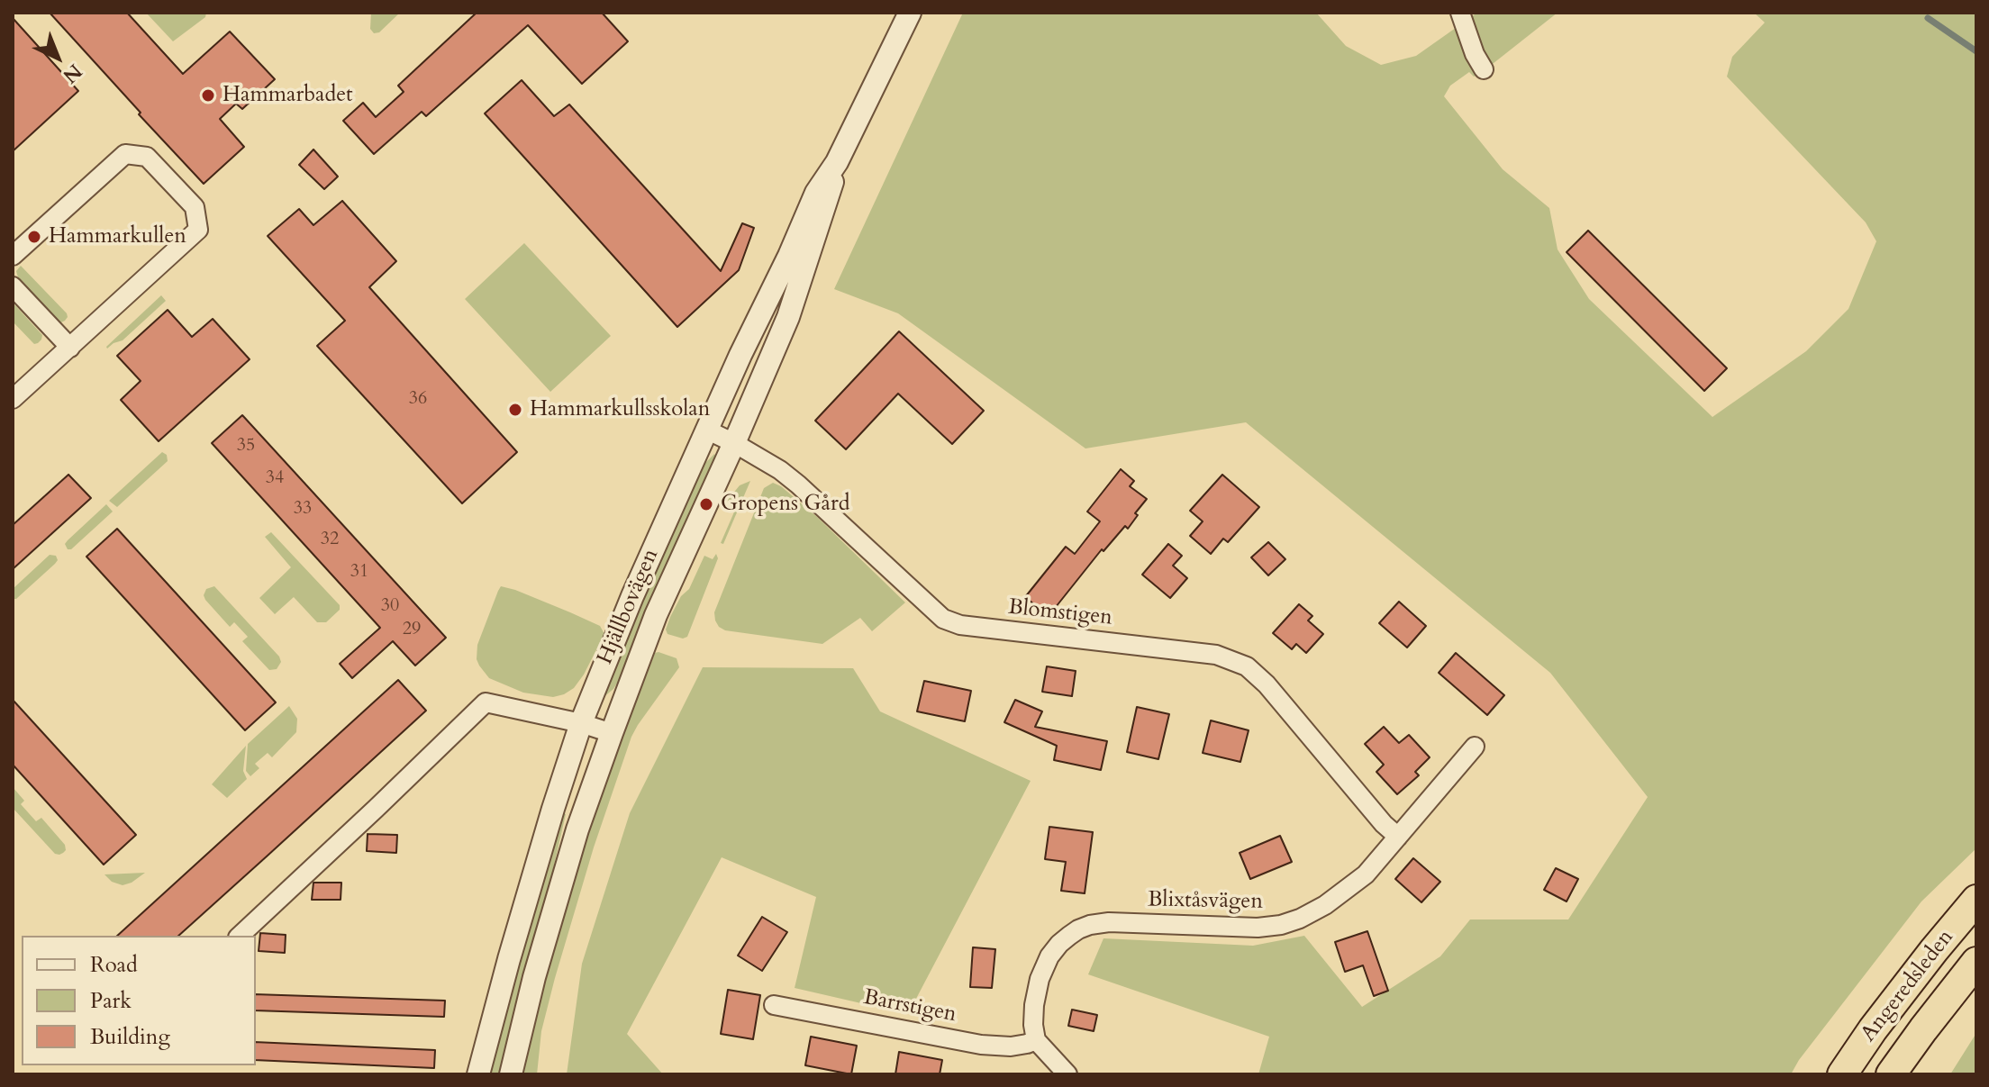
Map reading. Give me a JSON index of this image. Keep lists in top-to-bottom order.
{
  "streets": {
    "highway": ["Angeredsleden"],
    "street": [
      "Hjällbovägen",
      "Blomstigen",
      "Blixtåsvägen",
      "Barrstigen"
    ]
  },
  "crossings": [
    ["Hjällbovägen", "Blomstigen"],
    ["Blomstigen", "Blixtåsvägen"],
    ["Blixtåsvägen", "Barrstigen"]
  ],
  "places": [
    "Hammarbadet",
    "Hammarkullen",
    "Hammarkullsskolan",
    "Gropens Gård"
  ],
  "house_numbers": [
    "36",
    "35",
    "34",
    "33",
    "32",
    "31",
    "30",
    "29"
  ],
  "legend": ["Road", "Park", "Building"],
  "north": "bottom right"
}
